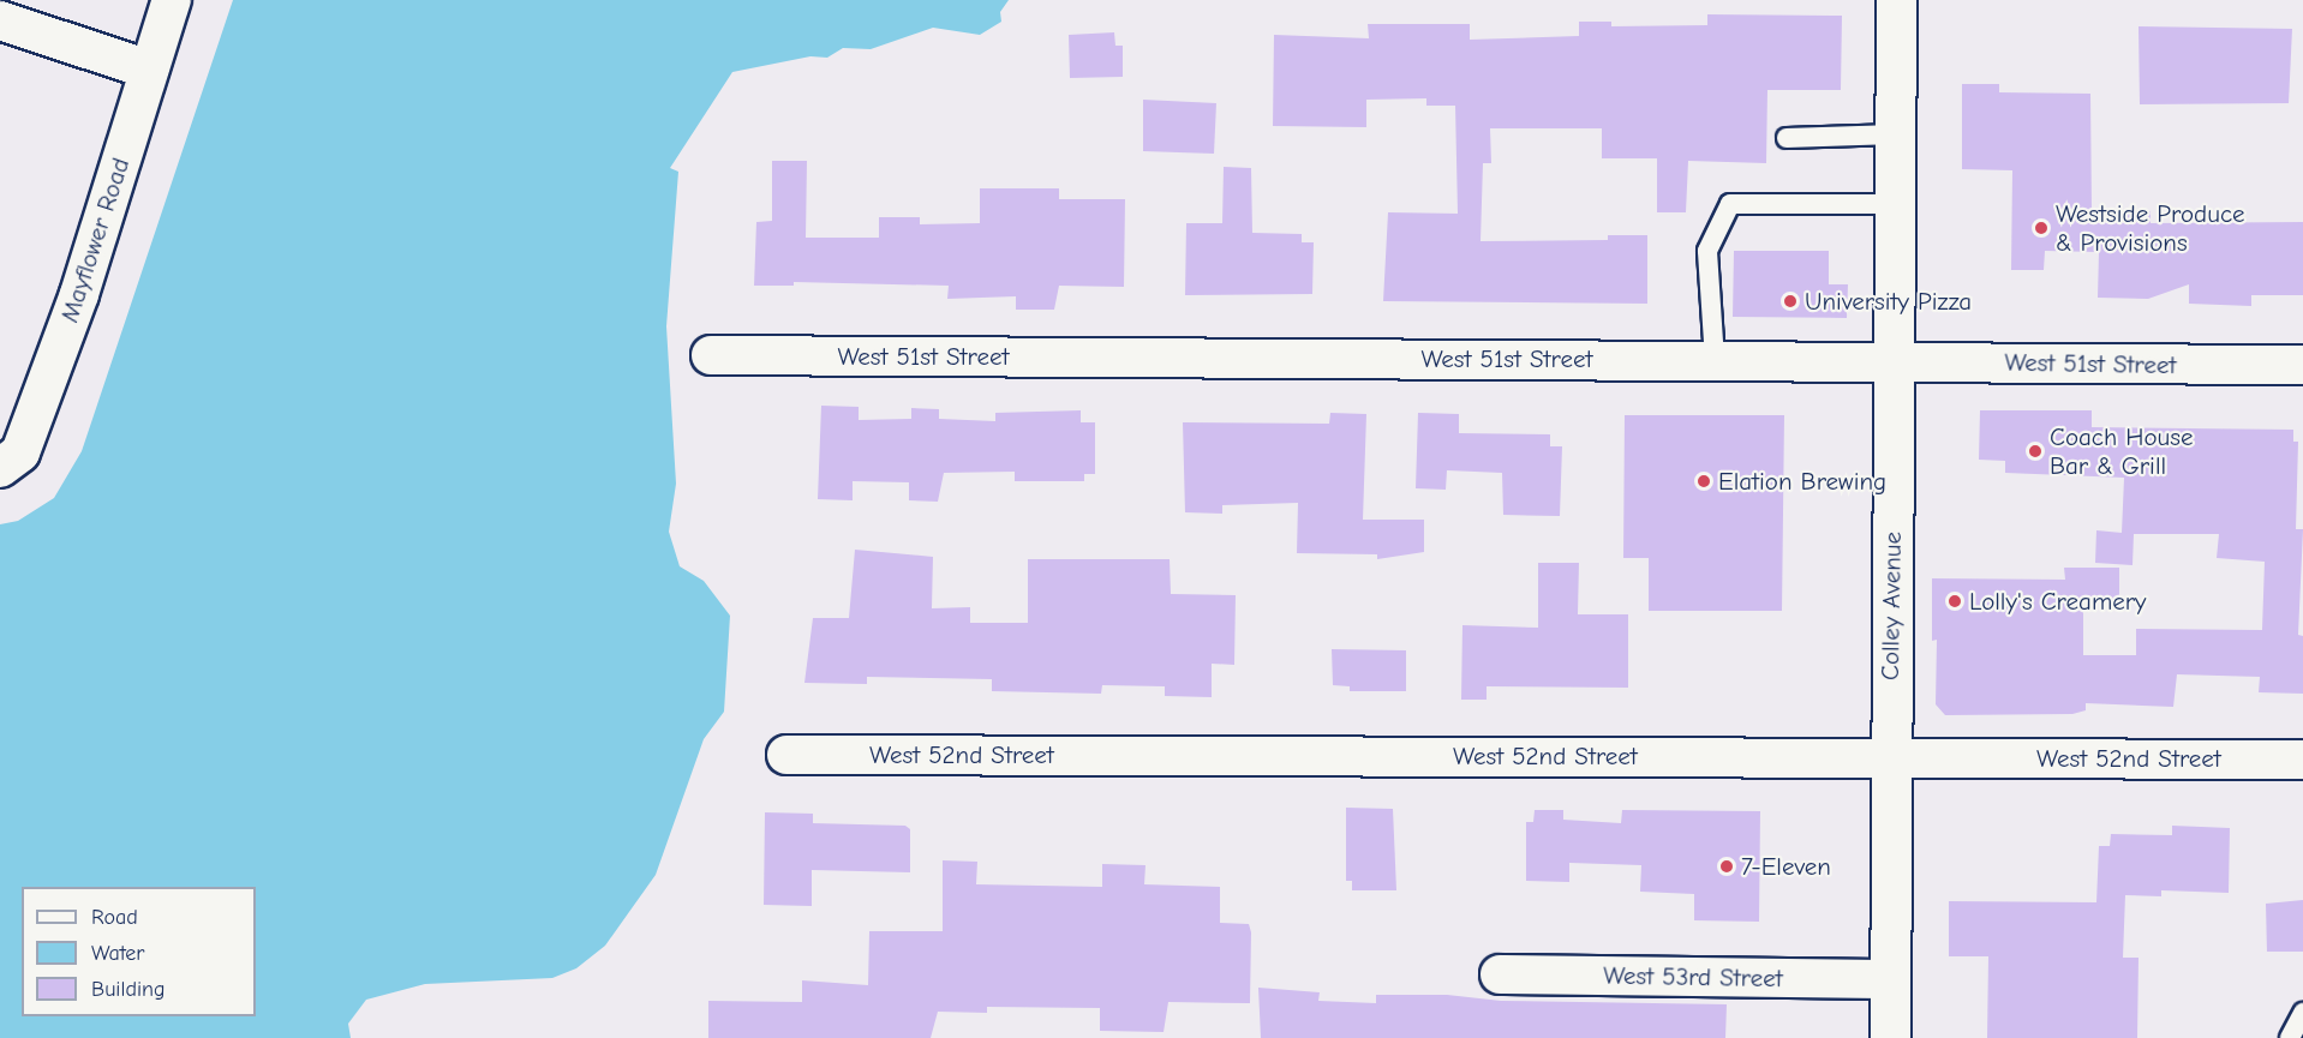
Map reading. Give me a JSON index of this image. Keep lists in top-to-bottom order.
{
  "streets": {
    "main road": ["Colley Avenue"],
    "street": [
      "Mayflower Road",
      "West 51st Street",
      "West 52nd Street",
      "West 53rd Street"
    ]
  },
  "crossings": [
    ["West 51st Street", "Colley Avenue"],
    ["Colley Avenue", "West 52nd Street"],
    ["Colley Avenue", "West 53rd Street"]
  ],
  "places": [
    "Westside Produce & Provisions",
    "University Pizza",
    "Coach House Bar & Grill",
    "Elation Brewing",
    "Lolly's Creamery",
    "7-Eleven"
  ],
  "legend": ["Road", "Water", "Building"]
}
